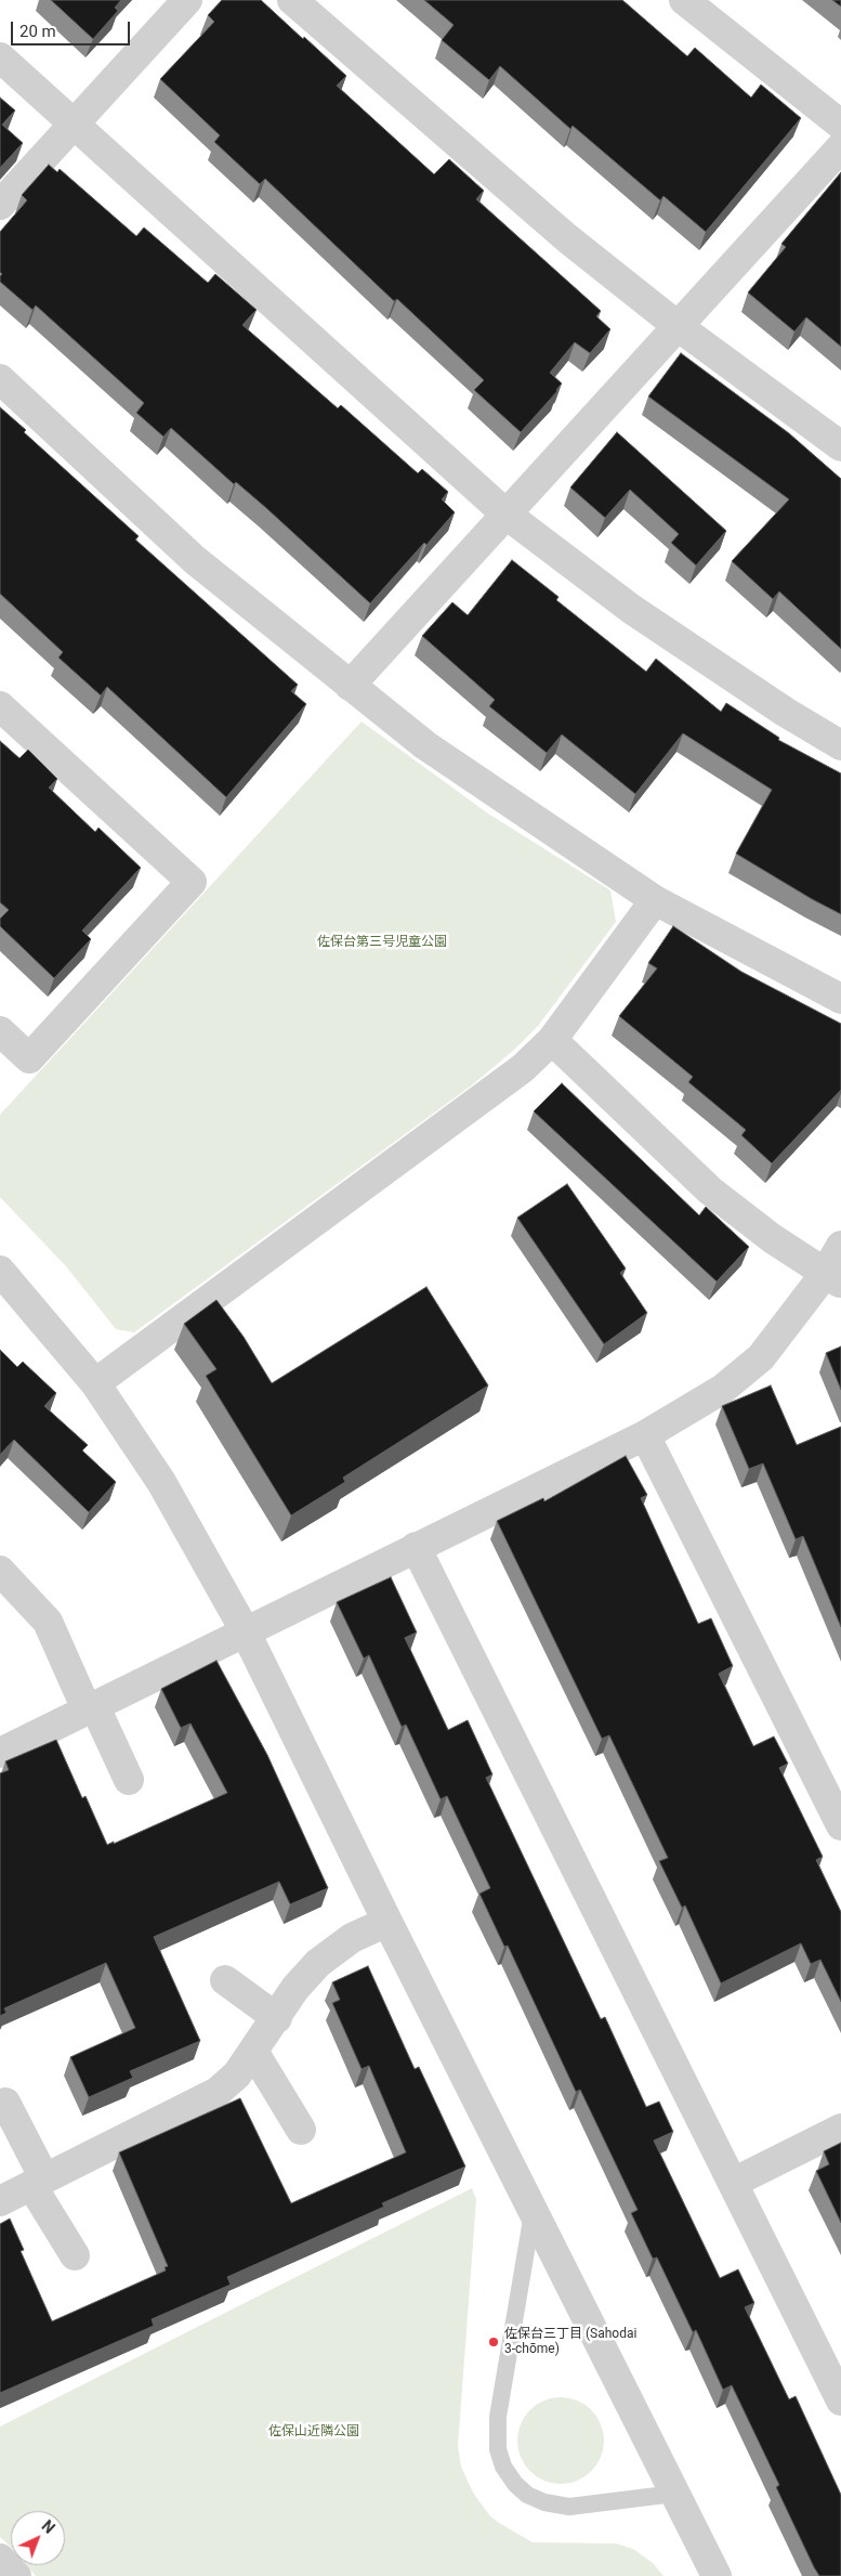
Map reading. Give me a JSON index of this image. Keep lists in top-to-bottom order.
{
  "parks": ["佐保台第三号児童公園", "佐保山近隣公園"],
  "places": ["佐保台三丁目 (Sahodai 3-chōme)"],
  "scale_bar": "20 m",
  "north": "top right"
}
